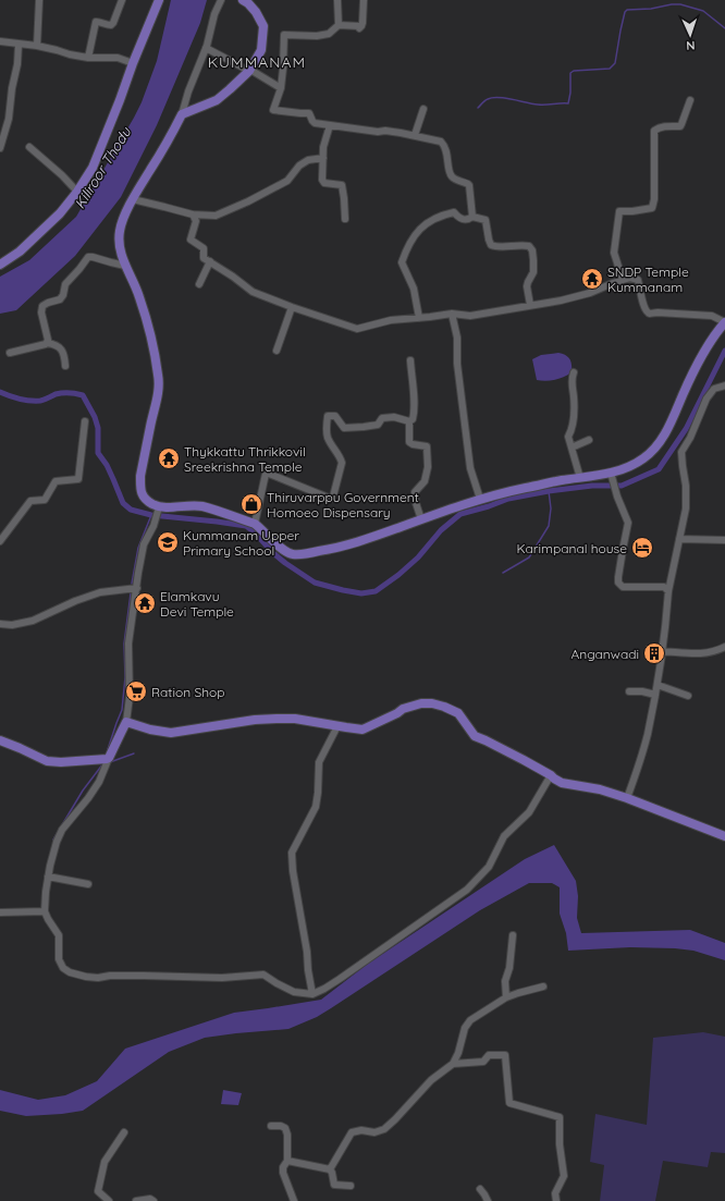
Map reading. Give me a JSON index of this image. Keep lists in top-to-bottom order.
{
  "districts": ["KUMMANAM"],
  "water": ["Kiliroor Thodu"],
  "places": {
    "temple": ["SNDP Temple Kummanam", "Thykkattu Thrikkovil Sreekrishna Temple", "Elamkavu Devi Temple"],
    "shop": ["Thiruvarppu Government Homoeo Dispensary"],
    "school or university": ["Kummanam Upper Primary School"],
    "hotel": ["Karimpanal house"],
    "building": ["Anganwadi"],
    "supermarket": ["Ration Shop"]
  },
  "north": "bottom"
}
